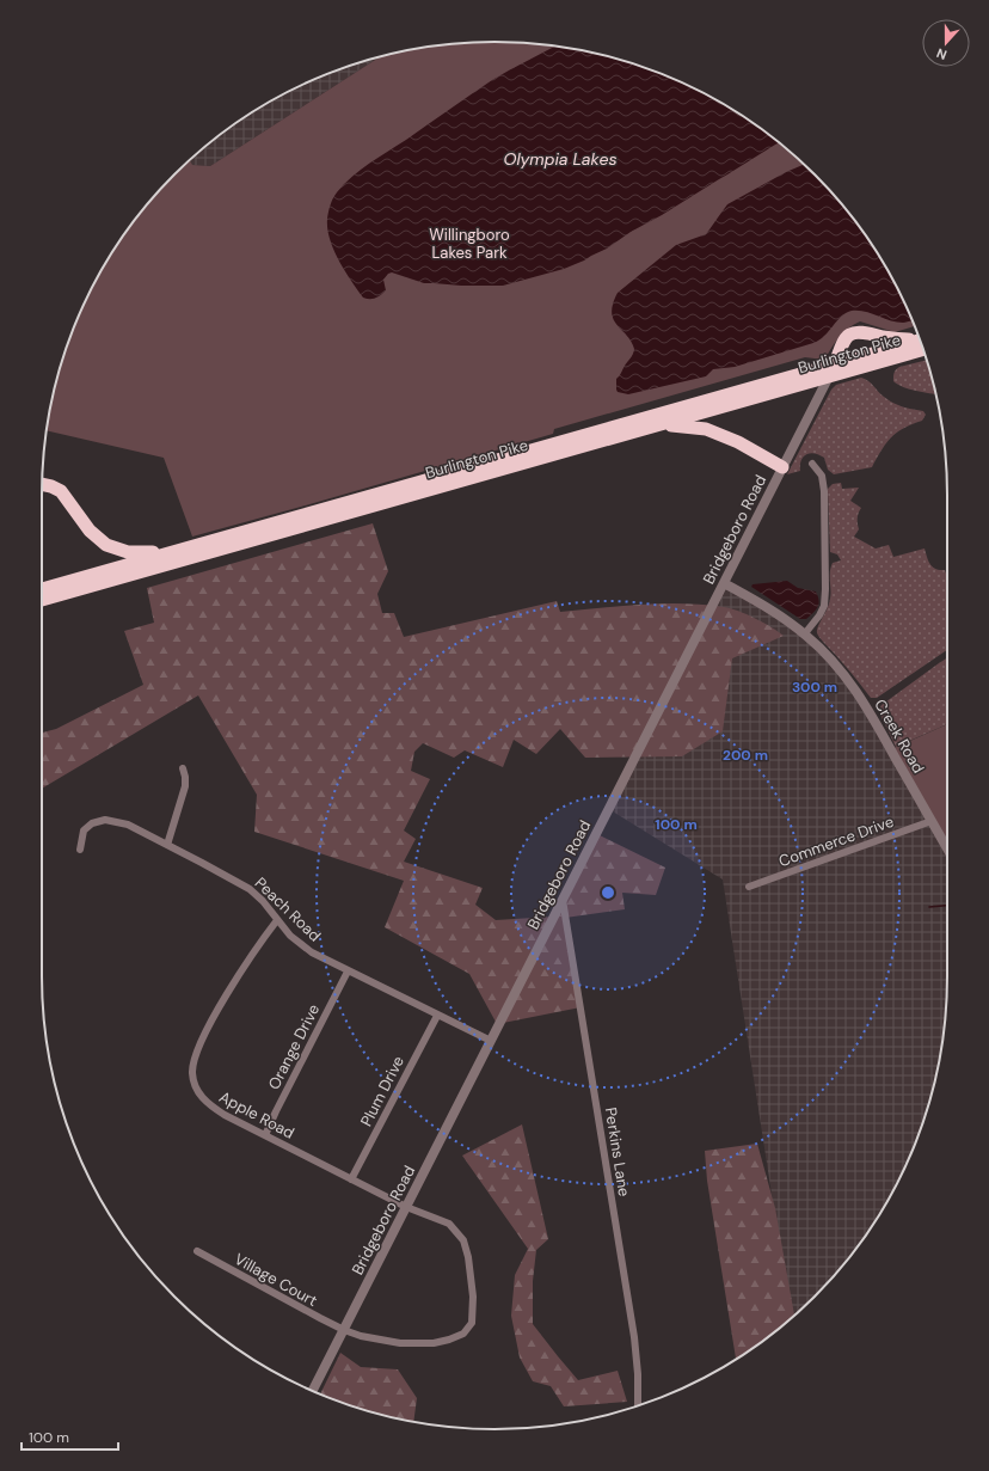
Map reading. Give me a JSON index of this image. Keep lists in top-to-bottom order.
{
  "streets": {
    "highway": ["Burlington Pike"],
    "street": [
      "Bridgeboro Road",
      "Creek Road",
      "Commerce Drive",
      "Peach Road",
      "Orange Drive",
      "Plum Drive",
      "Apple Road",
      "Perkins Lane",
      "Village Court"
    ]
  },
  "crossings": [
    ["Burlington Pike", "Bridgeboro Road"],
    ["Bridgeboro Road", "Creek Road"],
    ["Bridgeboro Road", "Peach Road"],
    ["Bridgeboro Road", "Apple Road"],
    ["Bridgeboro Road", "Perkins Lane"],
    ["Bridgeboro Road", "Village Court"],
    ["Creek Road", "Commerce Drive"],
    ["Peach Road", "Orange Drive"],
    ["Peach Road", "Plum Drive"],
    ["Peach Road", "Apple Road"],
    ["Orange Drive", "Apple Road"],
    ["Plum Drive", "Apple Road"],
    ["Apple Road", "Village Court"]
  ],
  "water": ["Olympia Lakes"],
  "parks": ["Willingboro Lakes Park"],
  "scale_bar": "100 m",
  "north": "bottom",
  "rings": ["300 m", "200 m", "100 m"]
}
